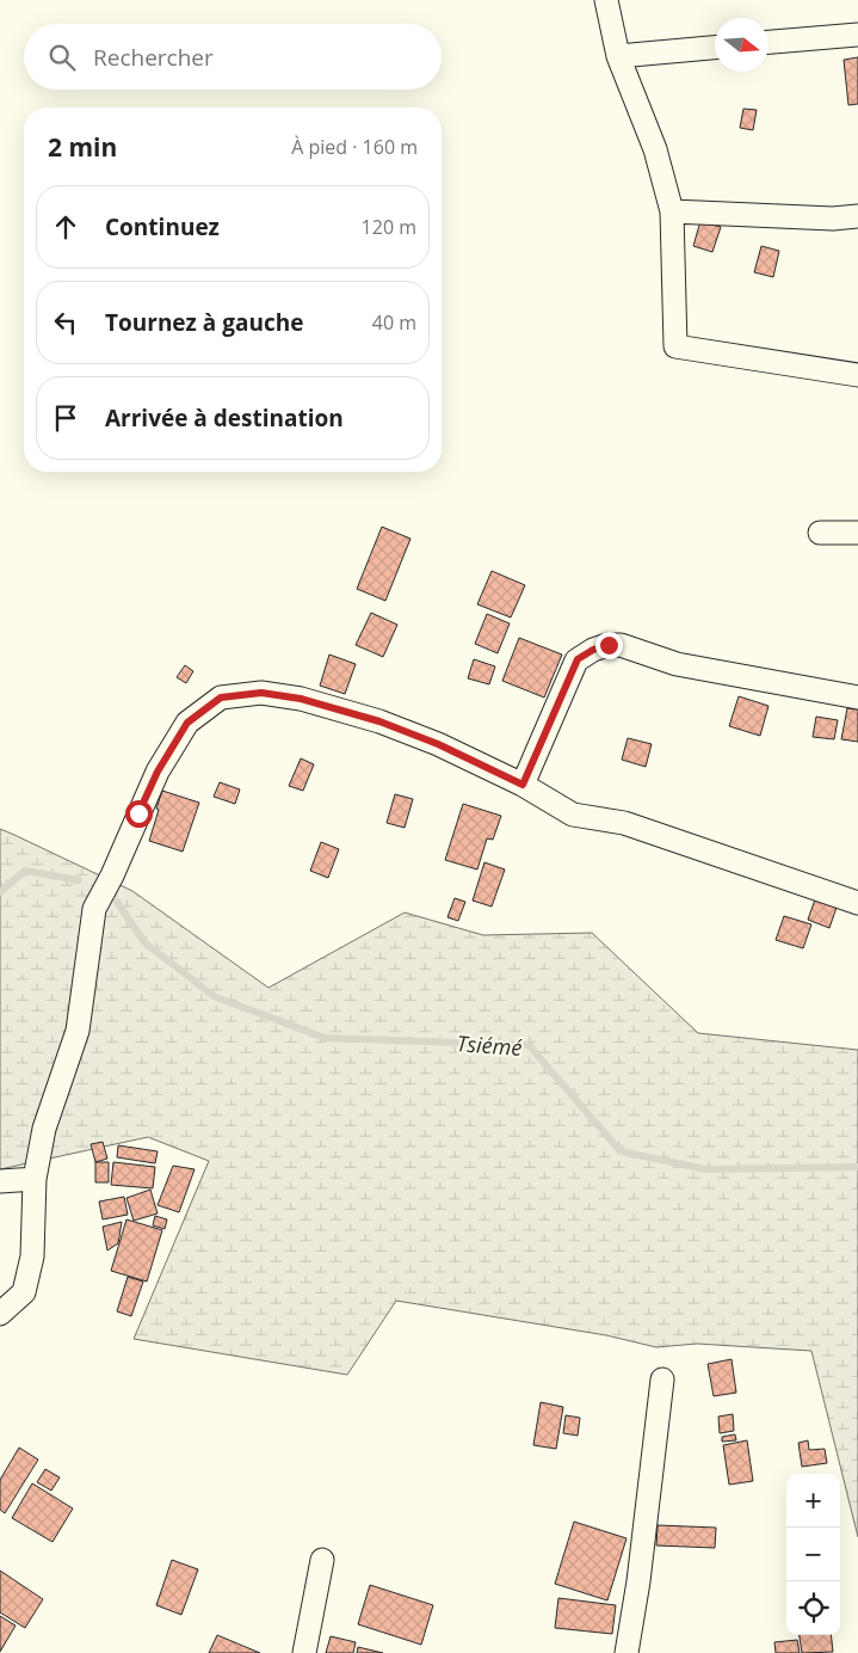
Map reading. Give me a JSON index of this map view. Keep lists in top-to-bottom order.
{
  "water": ["Tsiémé"],
  "north": "right",
  "page": {
    "search": "Rechercher",
    "heading": ["2 min", "À pied · 160 m"],
    "list": [
      ["Continuez", "120 m"],
      ["Tournez à gauche", "40 m"],
      "Arrivée à destination"
    ],
    "map_buttons": ["+", "−"]
  }
}
